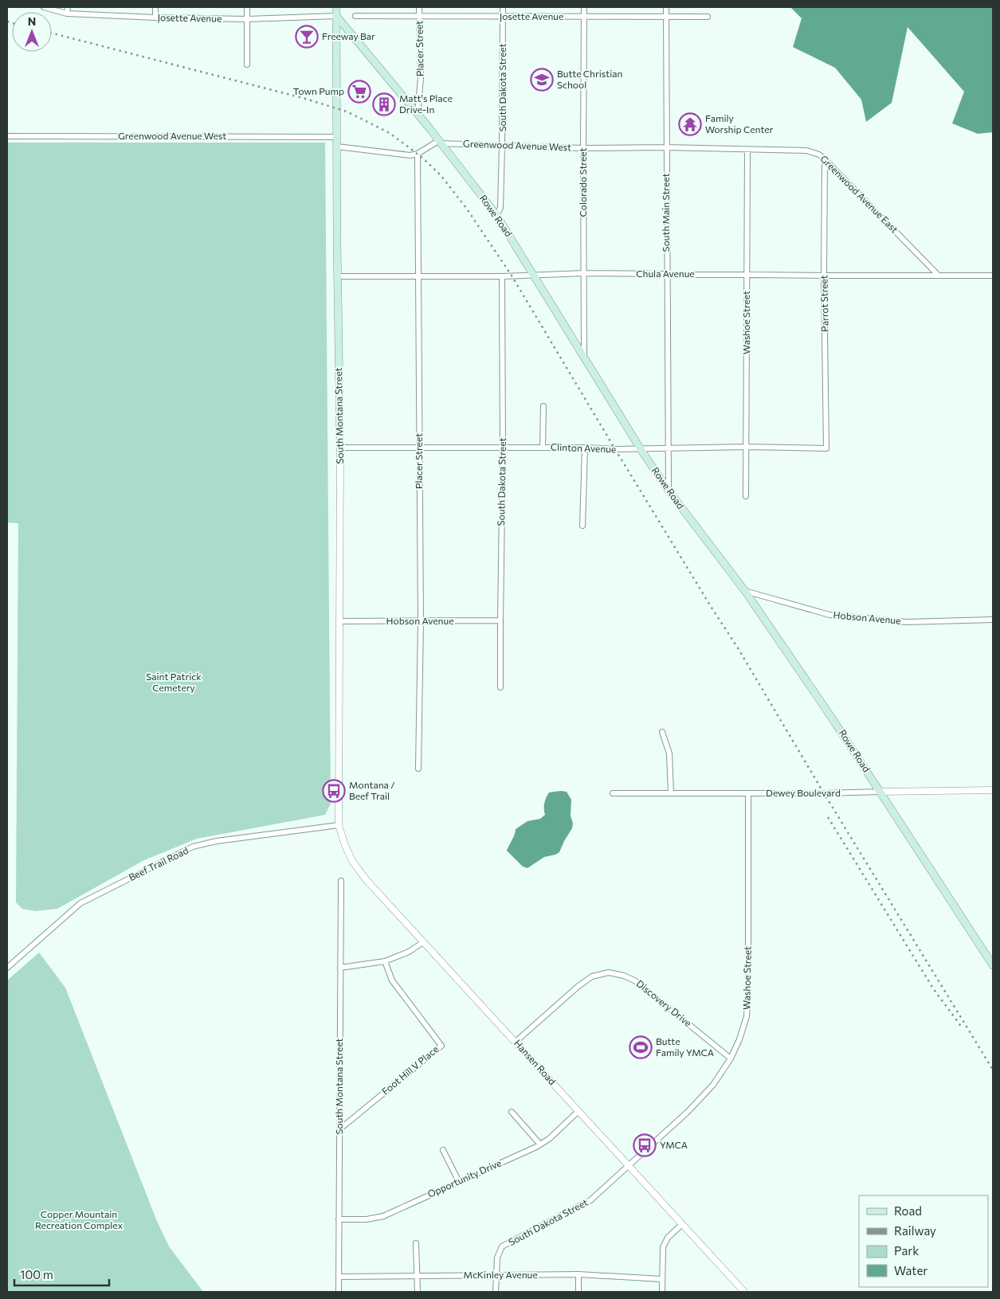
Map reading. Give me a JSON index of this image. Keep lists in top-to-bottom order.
{
  "streets": {
    "main road": ["Rowe Road", "South Montana Street"],
    "street": [
      "Josette Avenue",
      "Placer Street",
      "South Dakota Street",
      "Greenwood Avenue West",
      "Colorado Street",
      "Greenwood Avenue East",
      "South Main Street",
      "Chula Avenue",
      "Parrot Street",
      "Washoe Street",
      "Clinton Avenue",
      "Hobson Avenue",
      "Dewey Boulevard",
      "Beef Trail Road",
      "Discovery Drive",
      "Hansen Road",
      "Foot Hill V Place",
      "Opportunity Drive",
      "McKinley Avenue"
    ]
  },
  "crossings": [
    ["Josette Avenue", "Placer Street"],
    ["Josette Avenue", "South Dakota Street"],
    ["Josette Avenue", "Colorado Street"],
    ["Josette Avenue", "South Main Street"],
    ["Josette Avenue", "Rowe Road"],
    ["Josette Avenue", "South Montana Street"],
    ["Placer Street", "Rowe Road"],
    ["Placer Street", "Chula Avenue"],
    ["Placer Street", "Clinton Avenue"],
    ["Placer Street", "Hobson Avenue"],
    ["South Dakota Street", "Greenwood Avenue West"],
    ["South Dakota Street", "Rowe Road"],
    ["South Dakota Street", "Chula Avenue"],
    ["South Dakota Street", "Washoe Street"],
    ["South Dakota Street", "Clinton Avenue"],
    ["South Dakota Street", "Hobson Avenue"],
    ["South Dakota Street", "Hansen Road"],
    ["South Dakota Street", "McKinley Avenue"],
    ["Greenwood Avenue West", "Colorado Street"],
    ["Greenwood Avenue West", "Greenwood Avenue East"],
    ["Greenwood Avenue West", "South Main Street"],
    ["Greenwood Avenue West", "Rowe Road"],
    ["Greenwood Avenue West", "South Montana Street"],
    ["Colorado Street", "Rowe Road"],
    ["Colorado Street", "Chula Avenue"],
    ["Greenwood Avenue East", "South Main Street"],
    ["Greenwood Avenue East", "Chula Avenue"],
    ["Greenwood Avenue East", "Parrot Street"],
    ["Greenwood Avenue East", "Washoe Street"],
    ["South Main Street", "Rowe Road"],
    ["South Main Street", "Chula Avenue"],
    ["South Main Street", "Clinton Avenue"],
    ["Rowe Road", "Chula Avenue"],
    ["Rowe Road", "South Montana Street"],
    ["Rowe Road", "Clinton Avenue"],
    ["Rowe Road", "Hobson Avenue"],
    ["Rowe Road", "Dewey Boulevard"],
    ["Chula Avenue", "Parrot Street"],
    ["Chula Avenue", "Washoe Street"],
    ["Chula Avenue", "South Montana Street"],
    ["Parrot Street", "Clinton Avenue"],
    ["Washoe Street", "Clinton Avenue"],
    ["Washoe Street", "Dewey Boulevard"],
    ["Washoe Street", "Discovery Drive"],
    ["Washoe Street", "Hansen Road"],
    ["South Montana Street", "Clinton Avenue"],
    ["South Montana Street", "Hobson Avenue"],
    ["South Montana Street", "Beef Trail Road"],
    ["South Montana Street", "Hansen Road"],
    ["South Montana Street", "Foot Hill V Place"],
    ["South Montana Street", "Opportunity Drive"],
    ["South Montana Street", "McKinley Avenue"],
    ["Beef Trail Road", "Hansen Road"],
    ["Discovery Drive", "Hansen Road"],
    ["Hansen Road", "Opportunity Drive"]
  ],
  "parks": ["Saint Patrick Cemetery", "Copper Mountain Recreation Complex"],
  "places": {
    "bar": ["Freeway Bar"],
    "school or university": ["Butte Christian School"],
    "supermarket": ["Town Pump"],
    "building": ["Matt's Place Drive-In"],
    "temple": ["Family Worship Center"],
    "bus stop": ["Montana / Beef Trail", "YMCA"],
    "sports": ["Butte Family YMCA"]
  },
  "legend": [
    "Road",
    "Railway",
    "Park",
    "Water"
  ],
  "scale_bar": "100 m",
  "north": "top"
}
